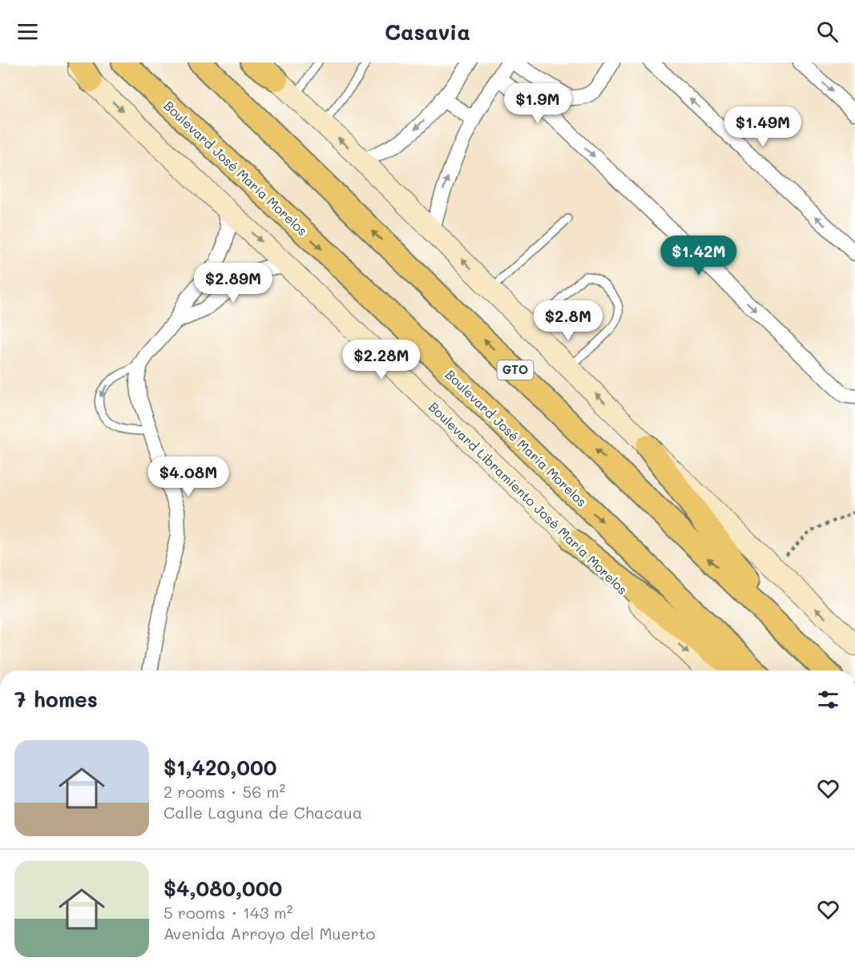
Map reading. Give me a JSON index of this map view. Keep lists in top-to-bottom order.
{
  "streets": {
    "main road": ["Boulevard José María Morelos", "GTO"],
    "street": ["Boulevard Libramiento José María Morelos"]
  },
  "page": {
    "header": "Casavia",
    "price": [
      "$1.9M",
      "$1.49M",
      "$1.42M",
      "$2.89M",
      "$2.8M",
      "$2.28M",
      "$4.08M"
    ],
    "heading": "7 homes",
    "list": [
      {
        "name": "$1,420,000",
        "note": "2 rooms · 56 m² · Calle Laguna de Chacaua"
      },
      {
        "name": "$4,080,000",
        "note": "5 rooms · 143 m² · Avenida Arroyo del Muerto"
      }
    ]
  }
}
